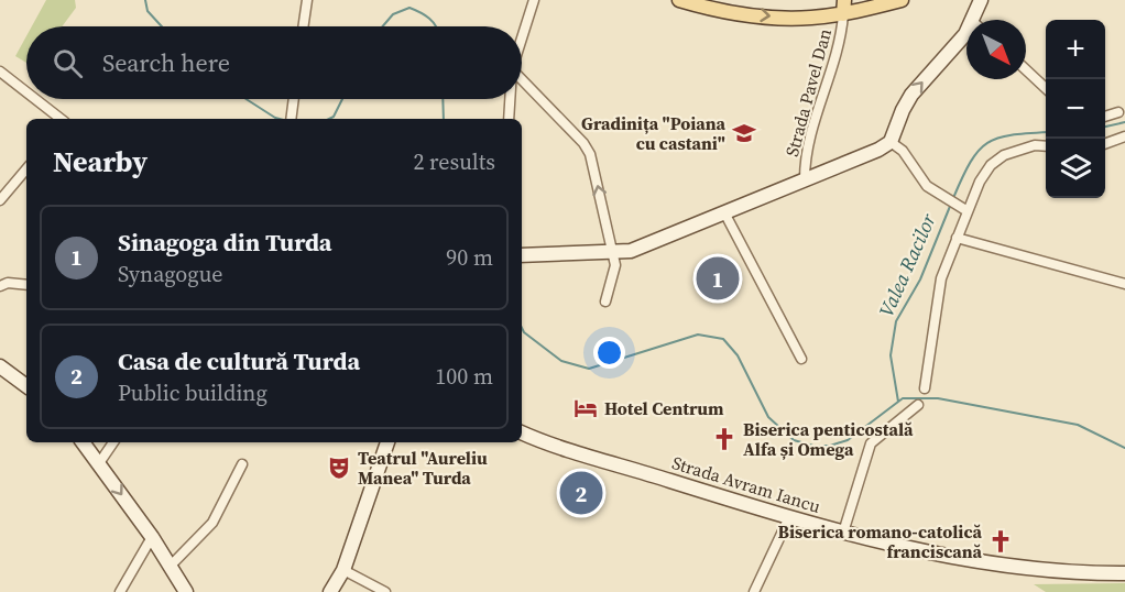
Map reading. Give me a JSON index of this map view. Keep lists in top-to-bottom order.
{
  "streets": {
    "main road": ["Strada Avram Iancu"],
    "street": ["Strada Pavel Dan"]
  },
  "water": ["Valea Racilor"],
  "places": {
    "school or university": ["Gradinița \"Poiana cu castani\""],
    "hotel": ["Hotel Centrum"],
    "church": ["Biserica penticostală Alfa și Omega", "Biserica romano-catolică franciscană"],
    "theatre": ["Teatrul \"Aureliu Manea\" Turda"]
  },
  "north": "bottom right",
  "page": {
    "map_buttons": ["+", "−"],
    "search": "Search here",
    "heading": ["Nearby", "2 results"],
    "list": [
      {
        "mark": "1",
        "name": "Sinagoga din Turda",
        "note": "Synagogue",
        "value": "90 m"
      },
      {
        "mark": "2",
        "name": "Casa de cultură Turda",
        "note": "Public building",
        "value": "100 m"
      }
    ],
    "pins": ["1", "2"]
  }
}
